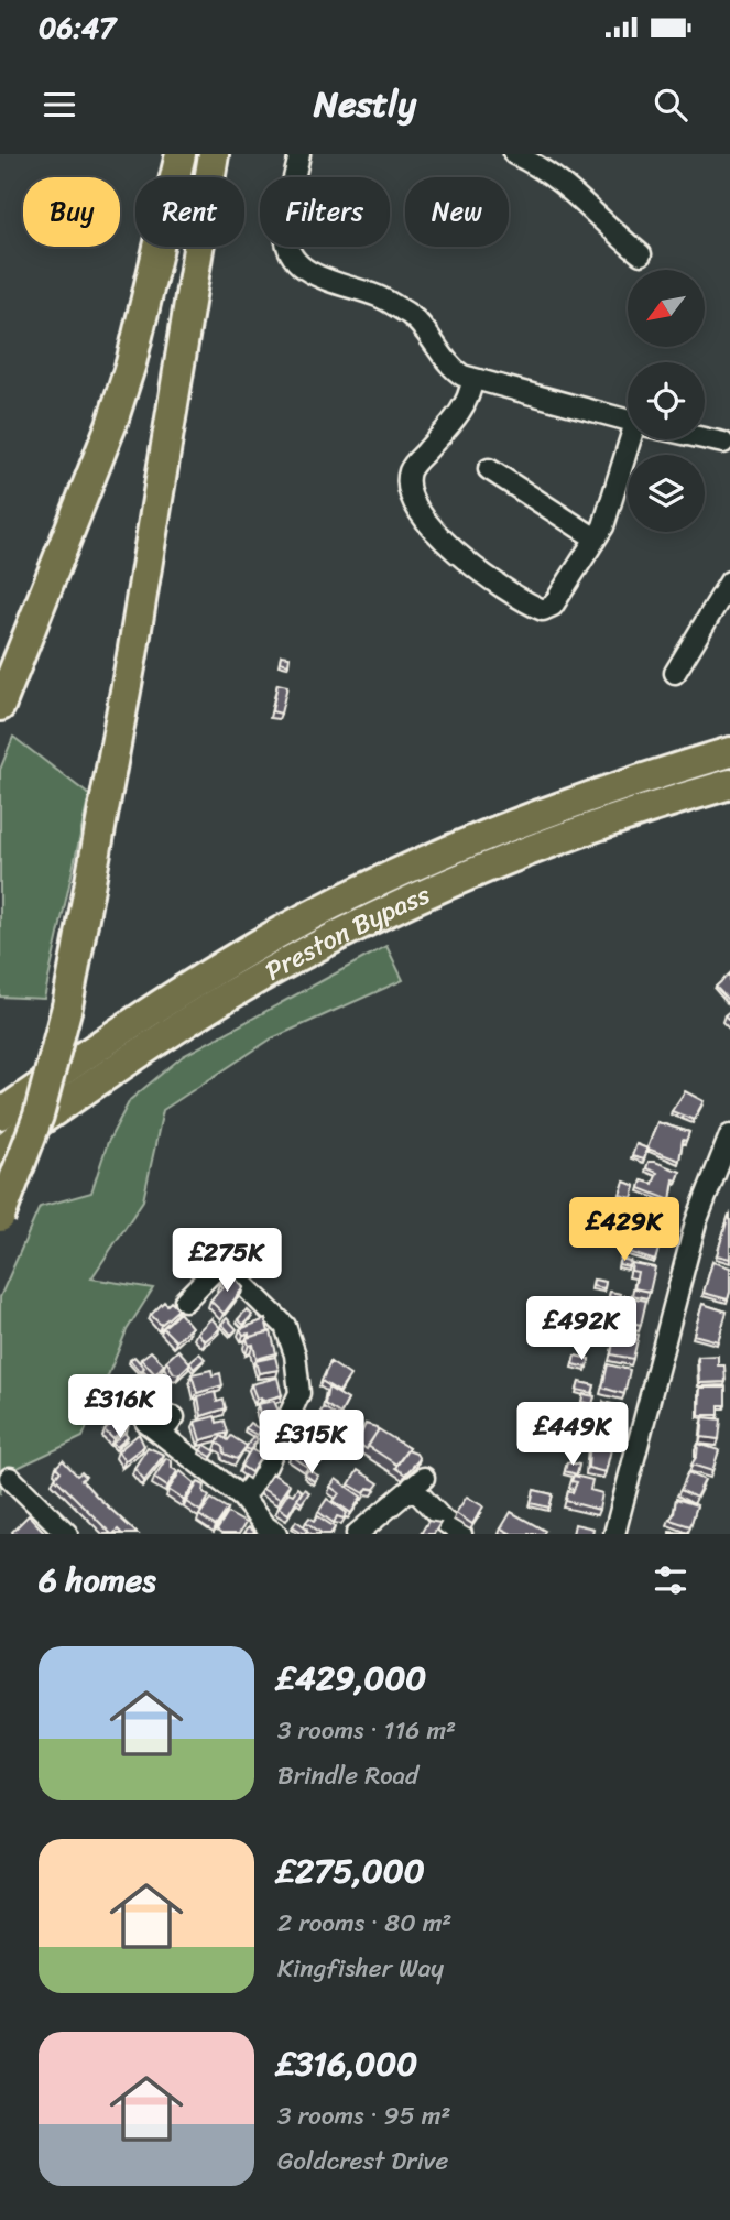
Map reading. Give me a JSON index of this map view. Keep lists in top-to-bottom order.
{
  "streets": {
    "highway": ["Preston Bypass"]
  },
  "north": "bottom left",
  "page": {
    "status": "06:47",
    "header": "Nestly",
    "chip": [
      "Buy",
      "Rent",
      "Filters",
      "New"
    ],
    "price": [
      "£429K",
      "£275K",
      "£492K",
      "£316K",
      "£449K",
      "£315K"
    ],
    "heading": "6 homes",
    "list": [
      {
        "name": "£429,000",
        "note": "3 rooms · 116 m² · Brindle Road"
      },
      {
        "name": "£275,000",
        "note": "2 rooms · 80 m² · Kingfisher Way"
      },
      {
        "name": "£316,000",
        "note": "3 rooms · 95 m² · Goldcrest Drive"
      }
    ]
  }
}
